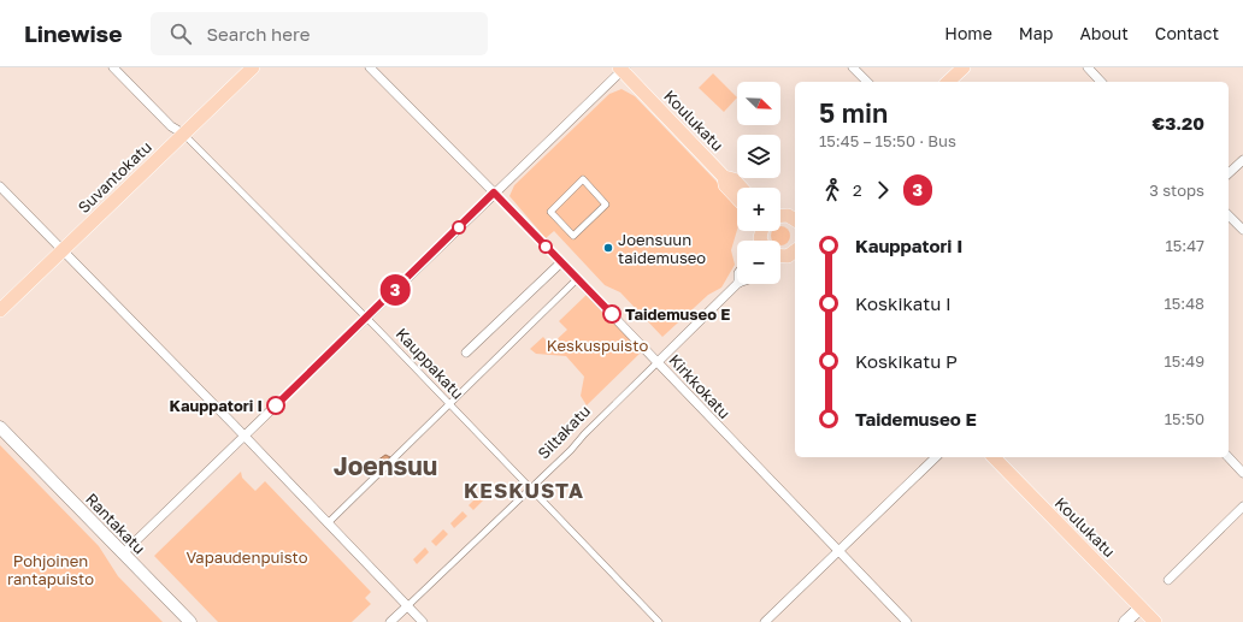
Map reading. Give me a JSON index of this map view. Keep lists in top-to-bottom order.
{
  "streets": {
    "main road": ["Koulukatu", "Suvantokatu", "Rantakatu"],
    "street": ["Kauppakatu", "Kirkkokatu", "Siltakatu"]
  },
  "crossings": [
    ["Suvantokatu", "Kauppakatu"],
    ["Kauppakatu", "Siltakatu"],
    ["Kirkkokatu", "Siltakatu"]
  ],
  "districts": ["Joensuu", "KESKUSTA"],
  "parks": ["Keskuspuisto", "Vapaudenpuisto", "Pohjoinen rantapuisto"],
  "places": ["Joensuun taidemuseo", "Taidemuseo E", "Kauppatori I"],
  "lines": ["bus line 3"],
  "north": "bottom right",
  "page": {
    "header": "Linewise",
    "search": "Search here",
    "nav": [
      "Home",
      "Map",
      "About",
      "Contact"
    ],
    "on_map": "3",
    "map_buttons": ["+", "−"],
    "heading": ["5 min", "15:45 – 15:50 · Bus", "€3.20"],
    "legs": ["2", "3", "3 stops"],
    "list": [
      {
        "name": "Kauppatori I",
        "value": "15:47"
      },
      {
        "name": "Koskikatu I",
        "value": "15:48"
      },
      {
        "name": "Koskikatu P",
        "value": "15:49"
      },
      {
        "name": "Taidemuseo E",
        "value": "15:50"
      }
    ]
  }
}
